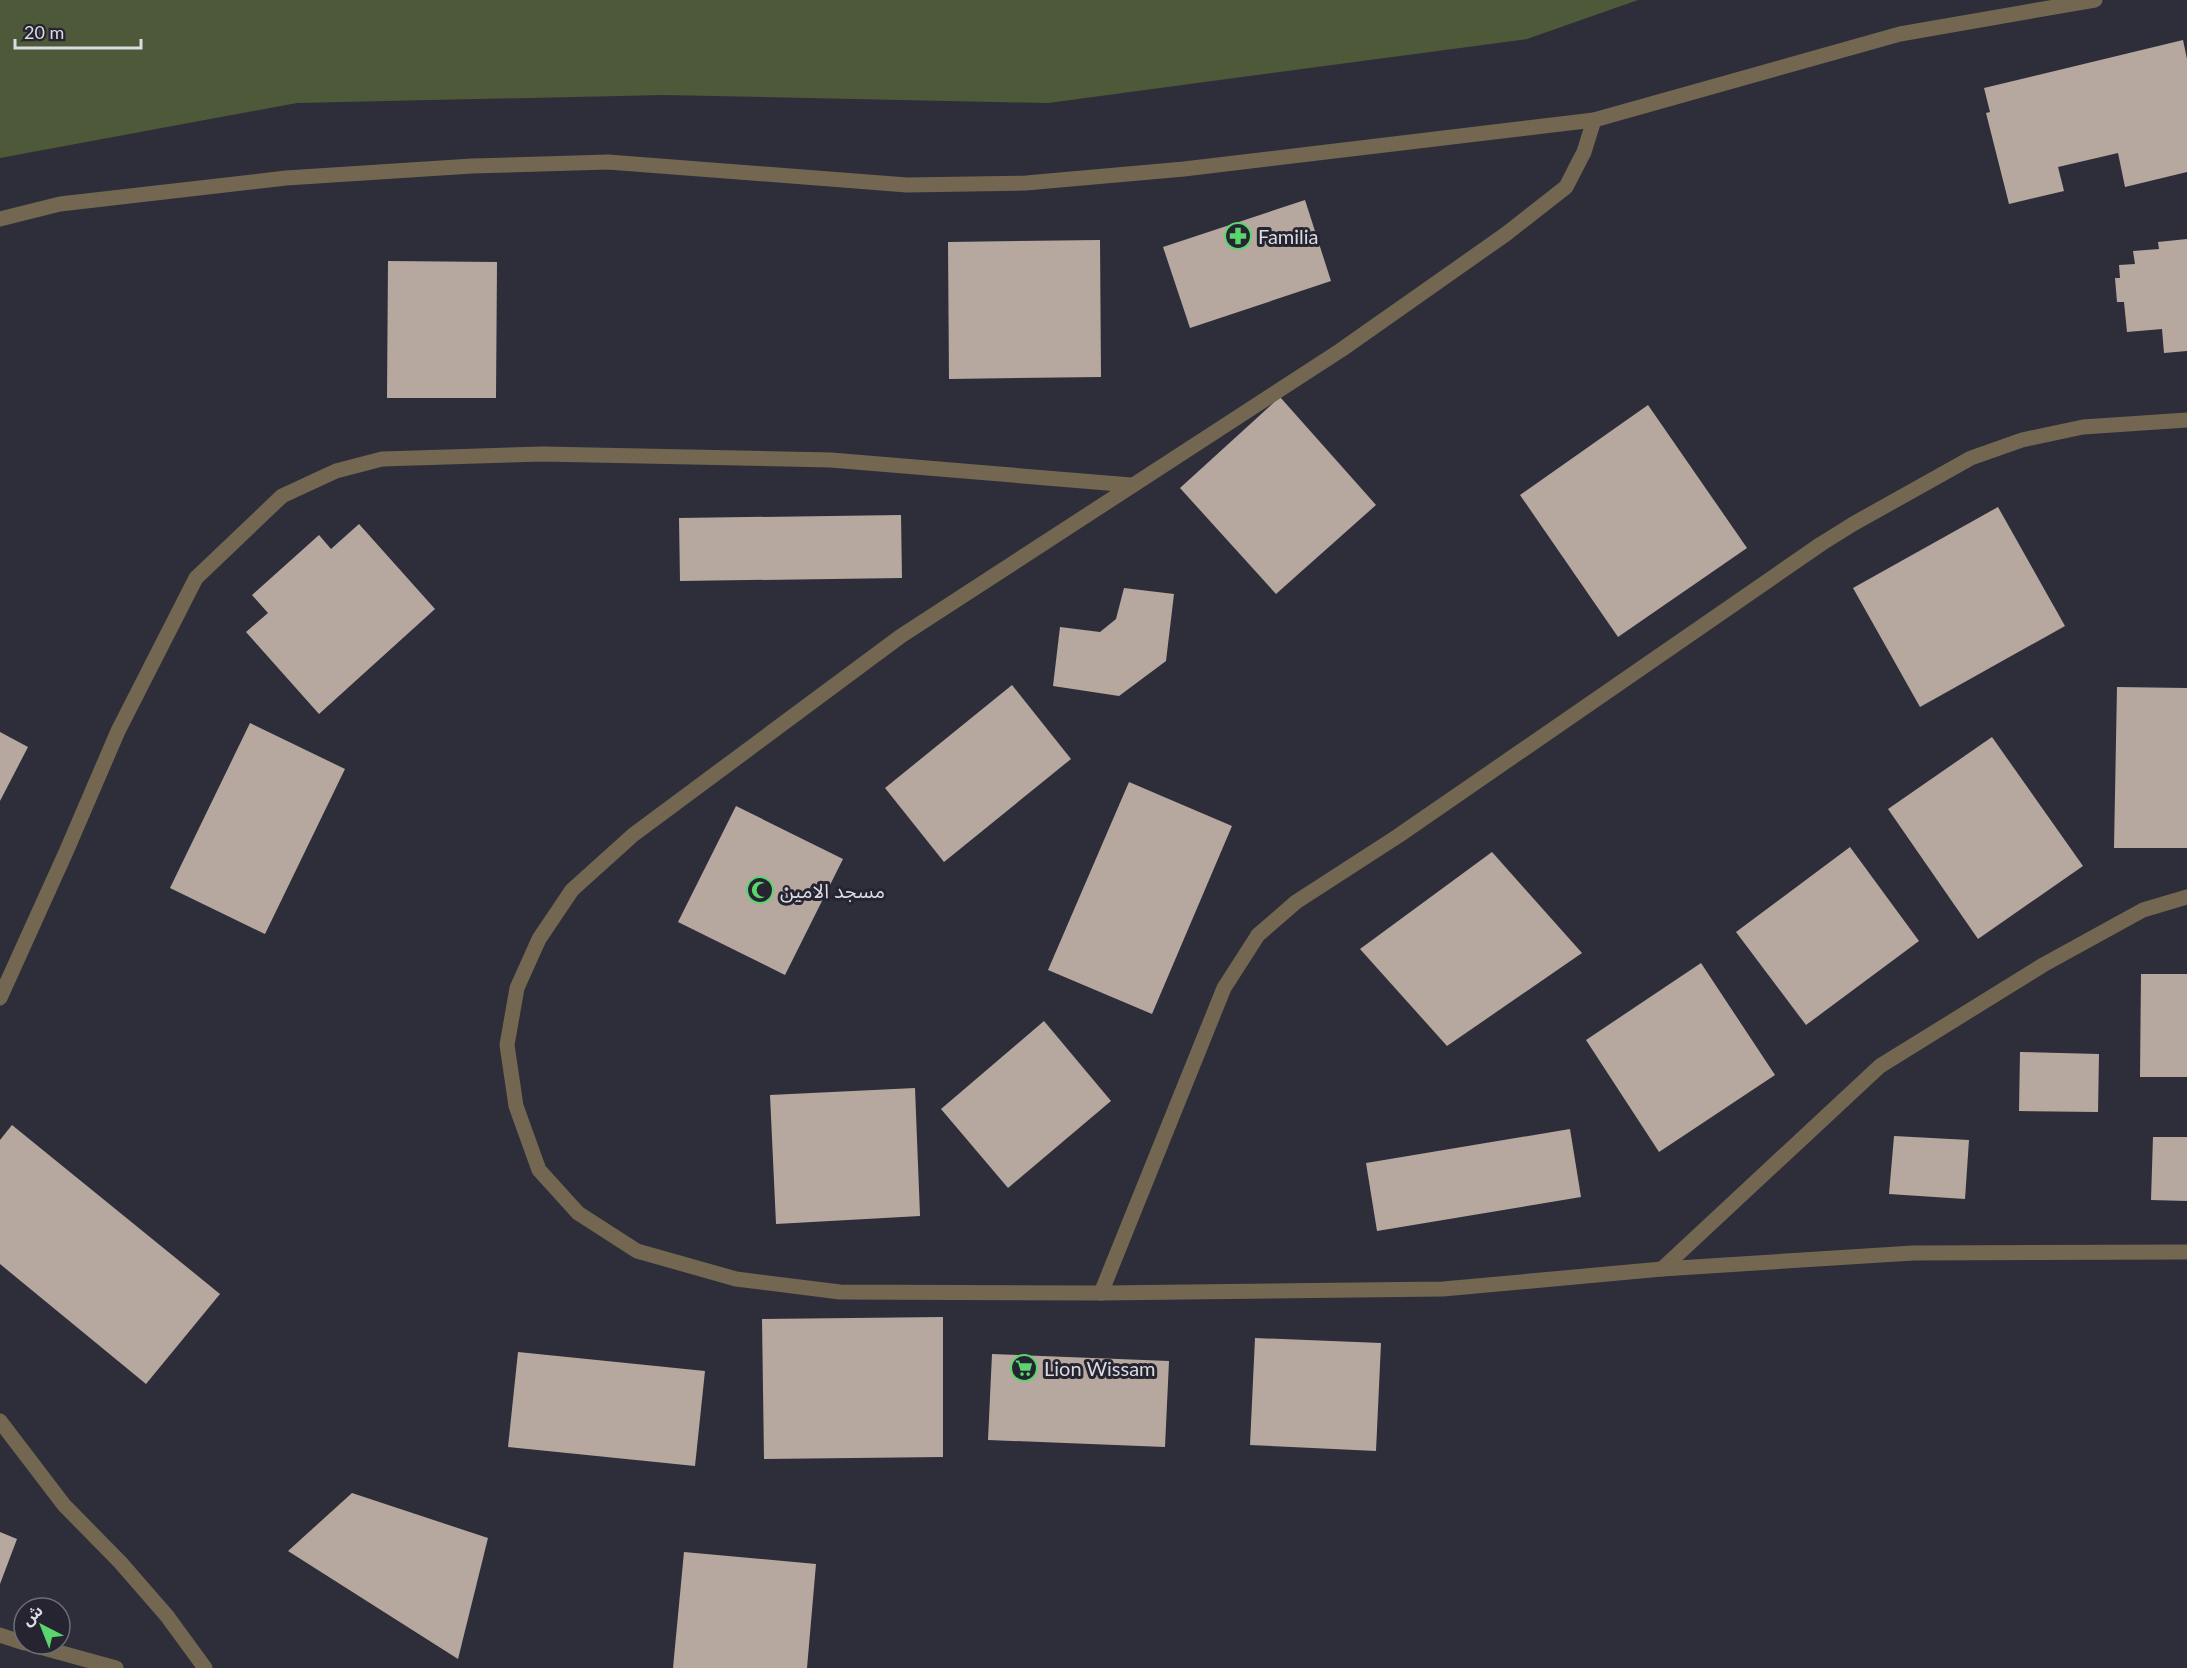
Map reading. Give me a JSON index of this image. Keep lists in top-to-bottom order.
{
  "places": {
    "pharmacy": ["Familia"],
    "mosque": ["مسجد الامين"],
    "supermarket": ["Lion Wissam"]
  },
  "scale_bar": "20 m",
  "north": "top left"
}
